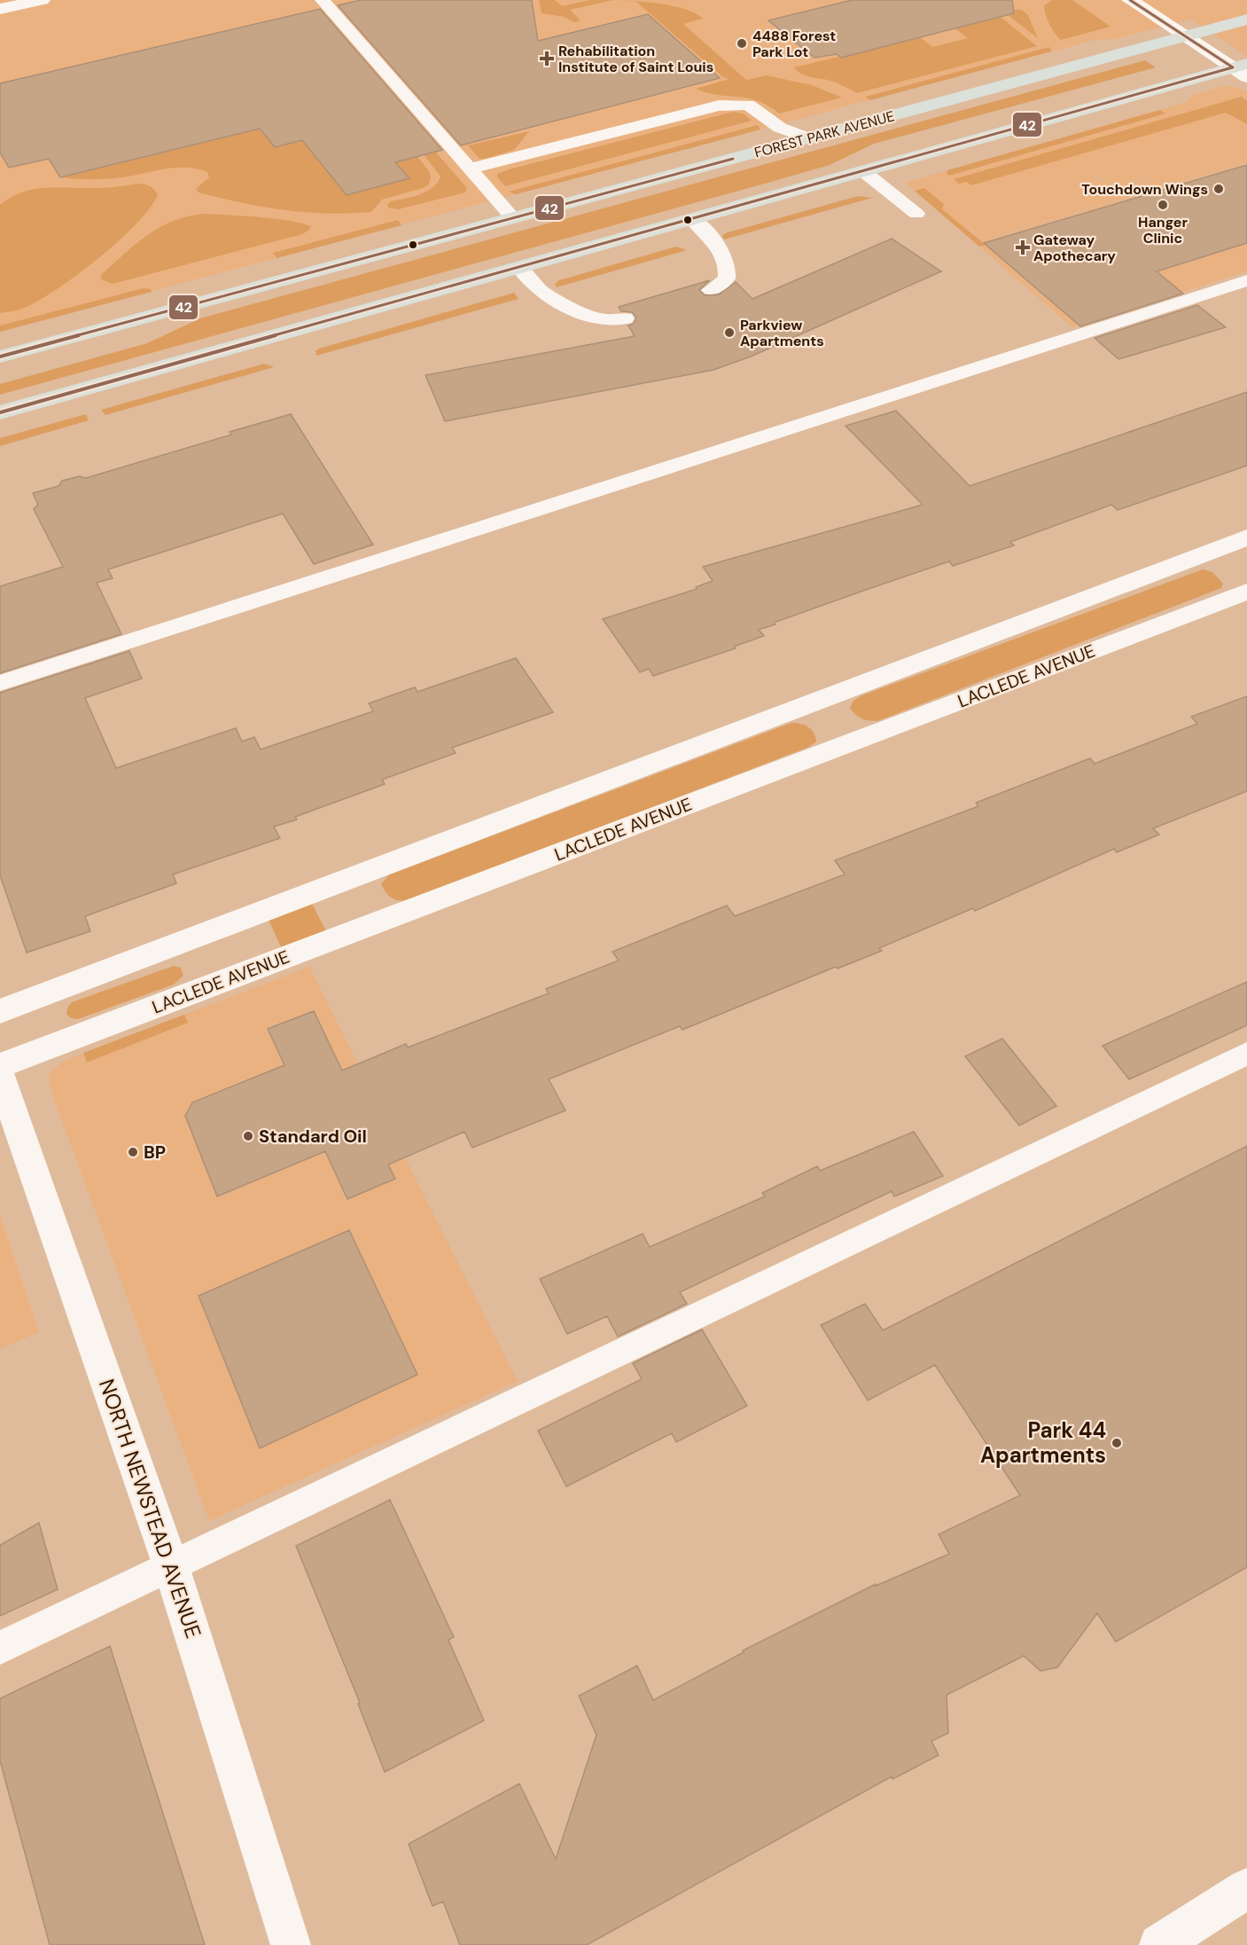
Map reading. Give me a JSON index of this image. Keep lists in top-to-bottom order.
{
  "streets": {
    "main road": ["FOREST PARK AVENUE"],
    "street": ["LACLEDE AVENUE", "NORTH NEWSTEAD AVENUE"]
  },
  "places": {
    "other": [
      "4488 Forest Park Lot",
      "Touchdown Wings",
      "Hanger Clinic",
      "Parkview Apartments",
      "Standard Oil",
      "BP",
      "Park 44 Apartments"
    ],
    "health": ["Rehabilitation Institute of Saint Louis", "Gateway Apothecary"]
  },
  "lines": ["transit line 42"]
}
